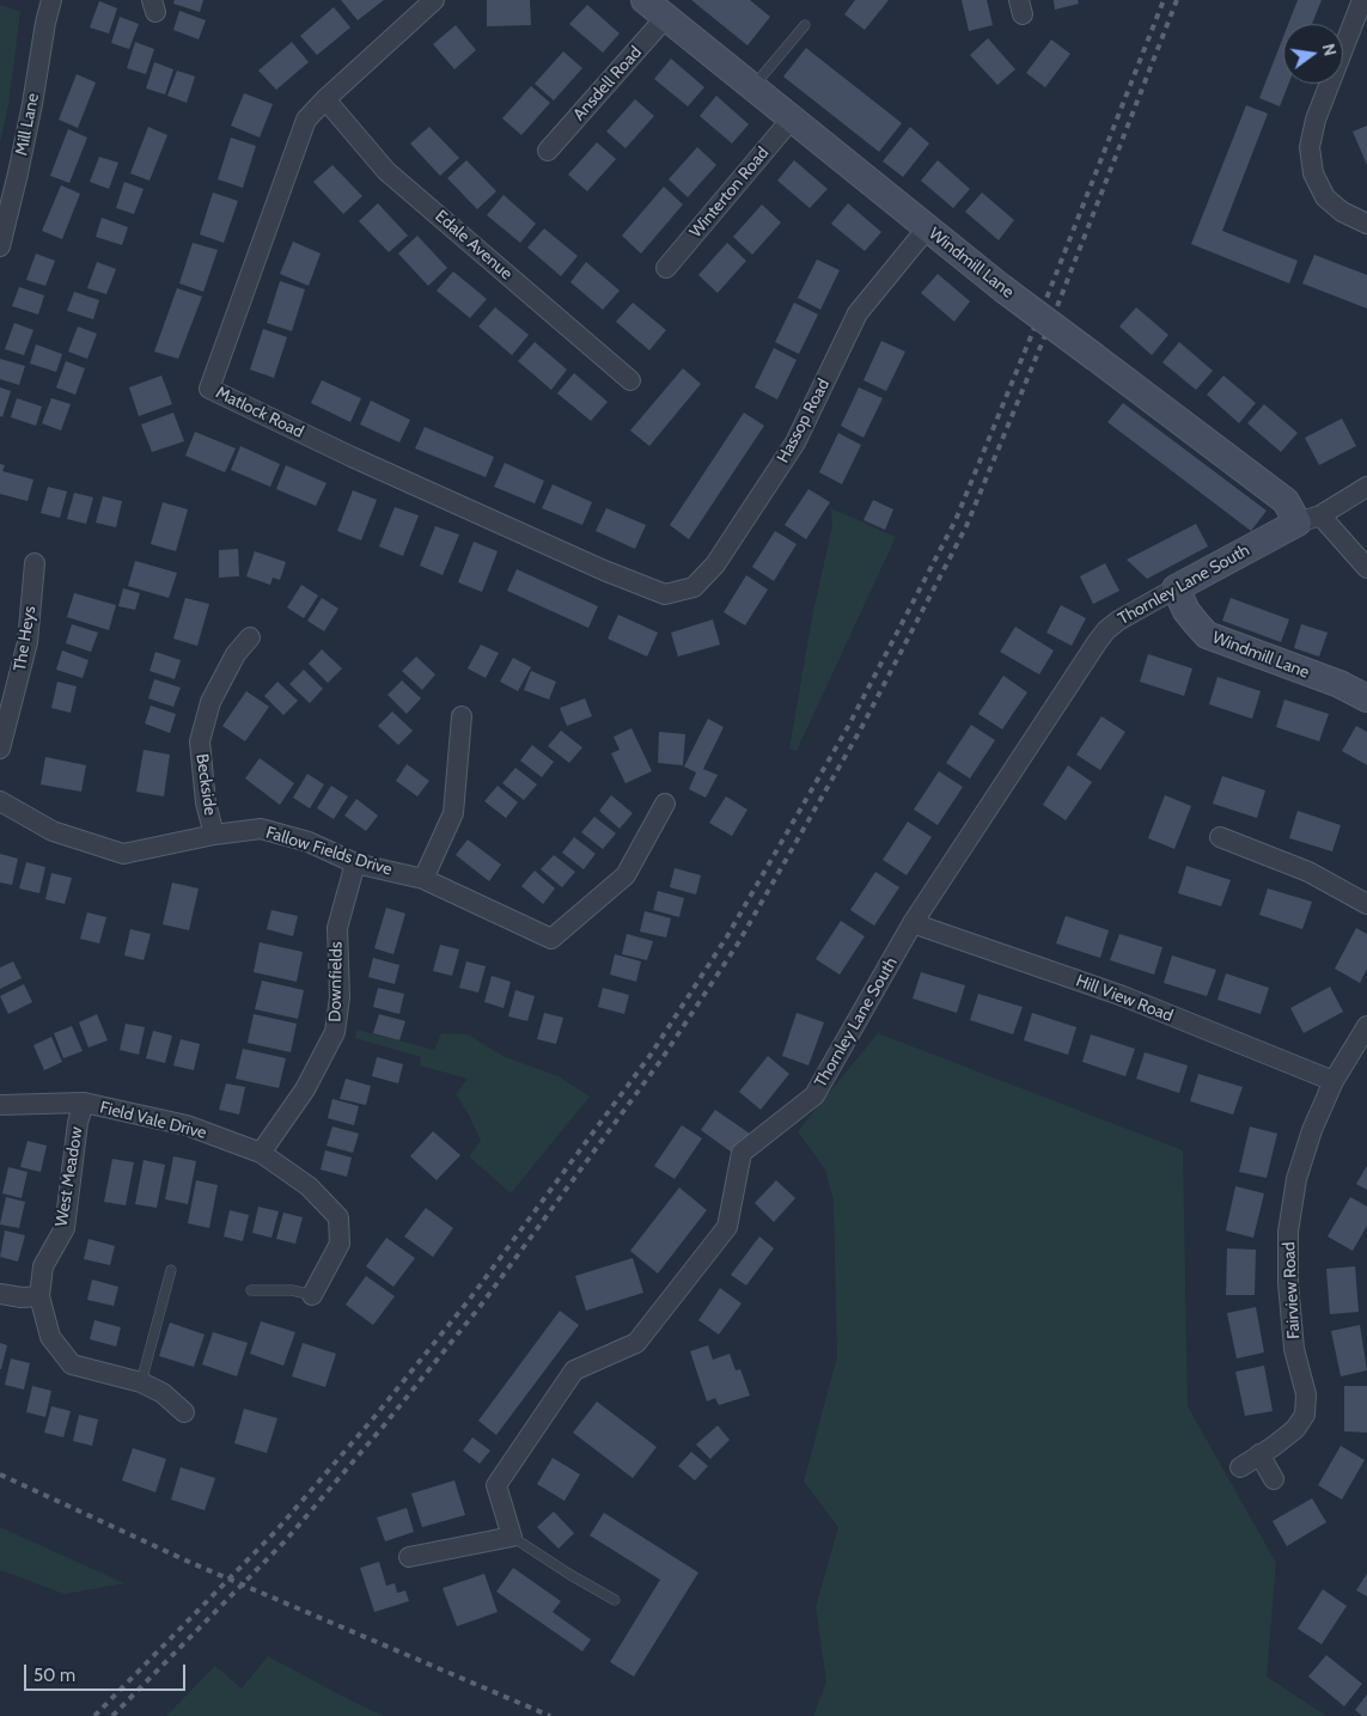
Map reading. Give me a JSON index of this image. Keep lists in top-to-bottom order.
{
  "streets": {
    "street": [
      "Ansdell Road",
      "Mill Lane",
      "Winterton Road",
      "Edale Avenue",
      "Windmill Lane",
      "Matlock Road",
      "Hassop Road",
      "Thornley Lane South",
      "The Heys",
      "Beckside",
      "Fallow Fields Drive",
      "Downfields",
      "Hill View Road",
      "Field Vale Drive",
      "West Meadow",
      "Fairview Road"
    ]
  },
  "crossings": [
    ["Ansdell Road", "Windmill Lane"],
    ["Winterton Road", "Windmill Lane"],
    ["Edale Avenue", "Matlock Road"],
    ["Windmill Lane", "Hassop Road"],
    ["Windmill Lane", "Thornley Lane South"],
    ["Matlock Road", "Hassop Road"],
    ["Thornley Lane South", "Hill View Road"],
    ["Beckside", "Fallow Fields Drive"],
    ["Fallow Fields Drive", "Downfields"],
    ["Downfields", "Field Vale Drive"],
    ["Hill View Road", "Fairview Road"],
    ["Field Vale Drive", "West Meadow"]
  ],
  "scale_bar": "50 m",
  "north": "right"
}
